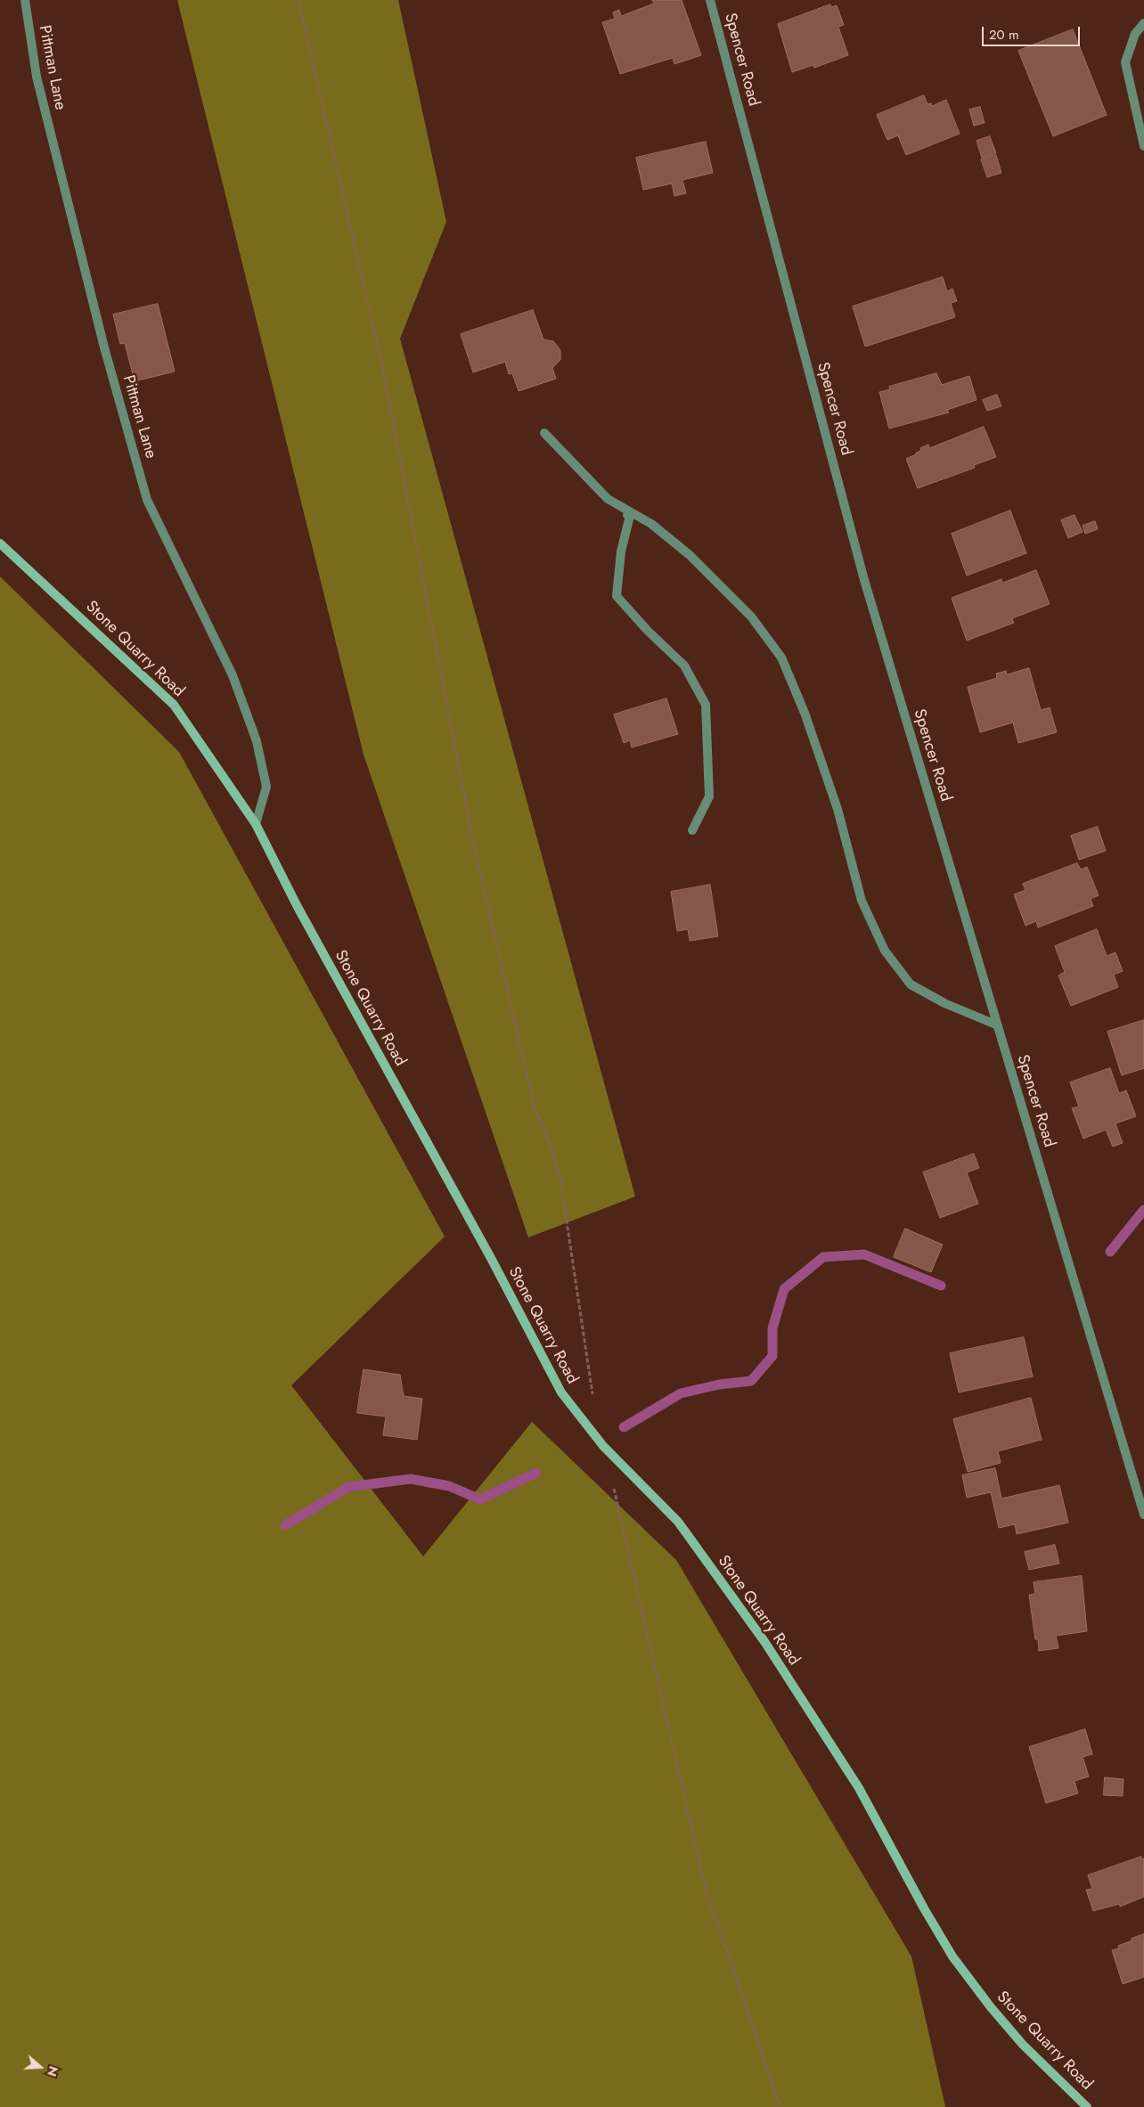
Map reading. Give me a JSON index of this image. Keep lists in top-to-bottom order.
{
  "streets": {
    "street": ["Spencer Road", "Pittman Lane", "Stone Quarry Road"]
  },
  "crossings": [
    ["Pittman Lane", "Stone Quarry Road"]
  ],
  "scale_bar": "20 m",
  "north": "right"
}
